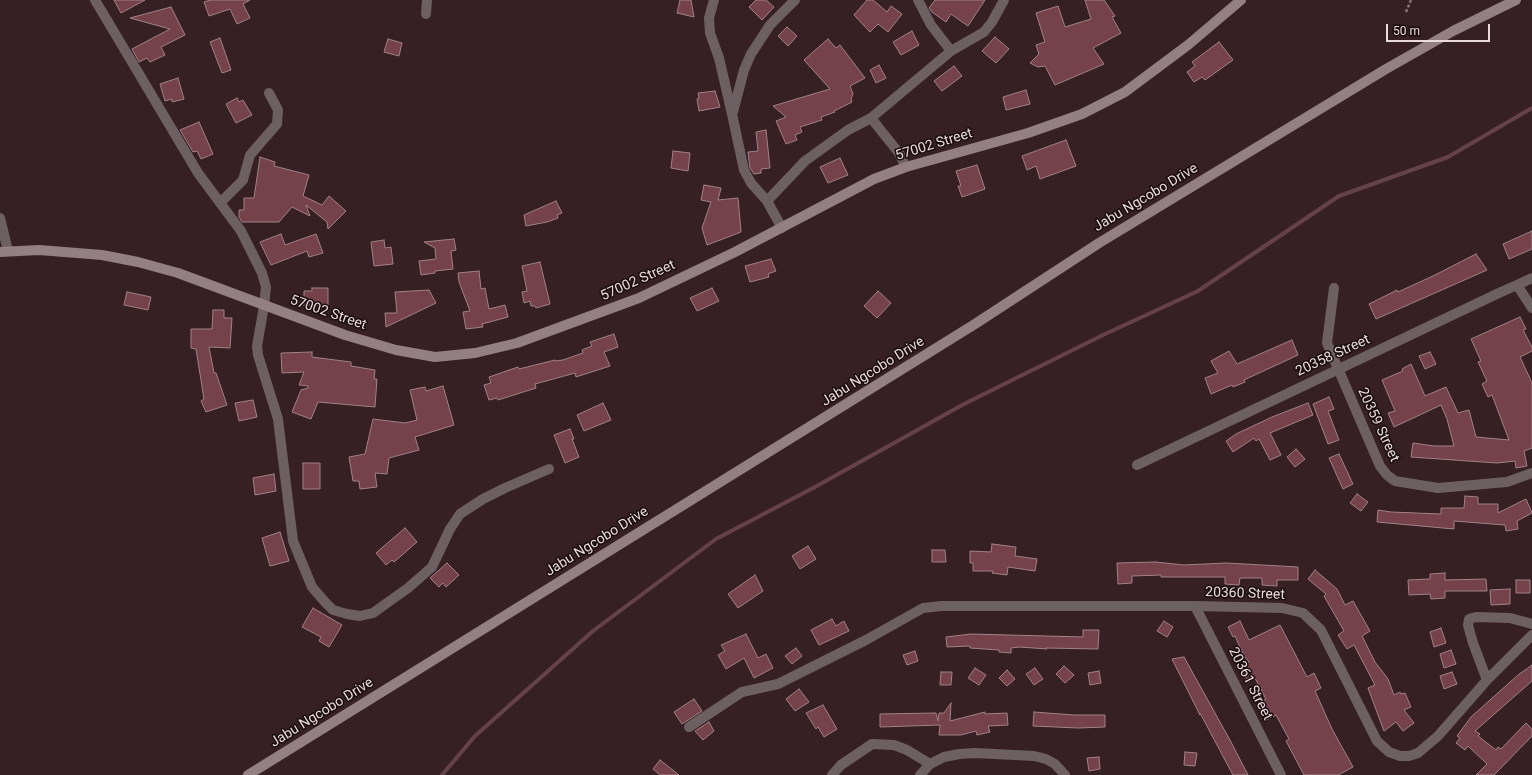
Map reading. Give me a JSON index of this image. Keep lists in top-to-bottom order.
{
  "streets": {
    "main road": ["57002 Street", "Jabu Ngcobo Drive"],
    "street": [
      "20358 Street",
      "20359 Street",
      "20360 Street",
      "20361 Street"
    ]
  },
  "crossings": [
    ["20358 Street", "20359 Street"],
    ["20360 Street", "20361 Street"]
  ],
  "scale_bar": "50 m"
}
